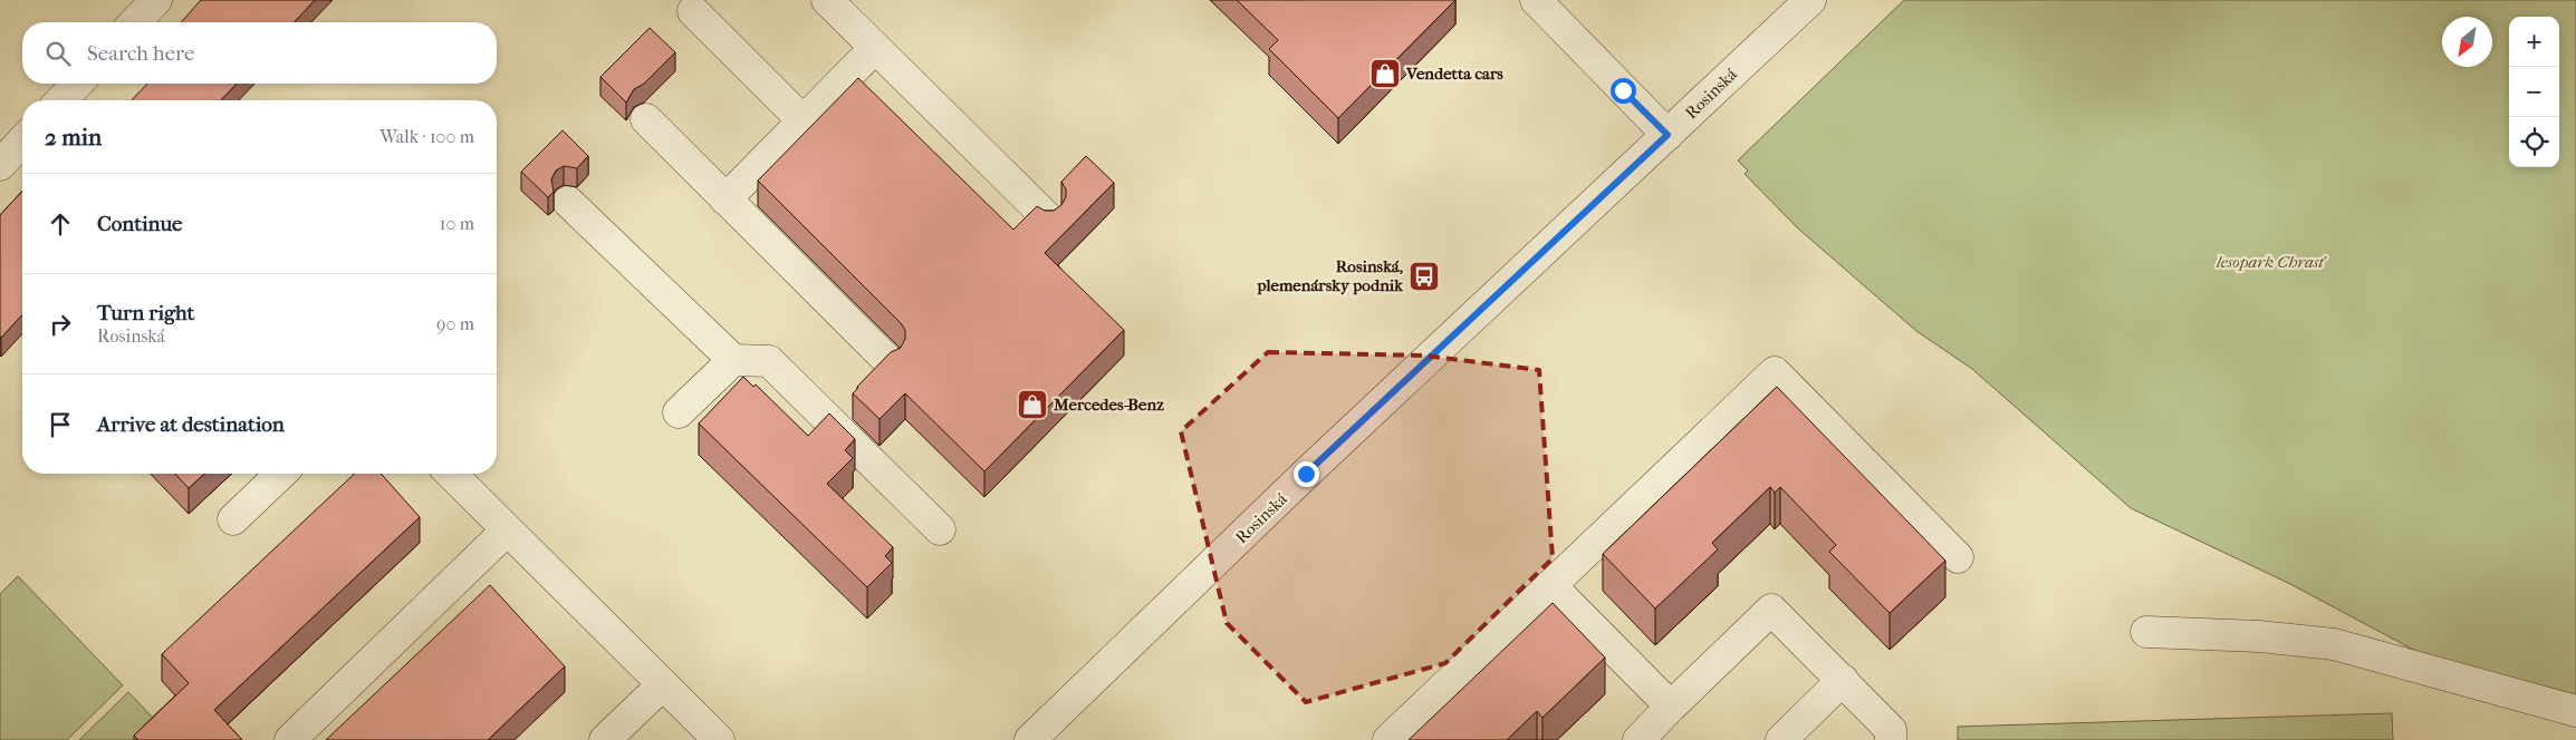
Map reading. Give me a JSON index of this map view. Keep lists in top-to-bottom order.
{
  "streets": {
    "street": ["Rosinská"]
  },
  "parks": ["lesopark Chrasť"],
  "places": {
    "shop": ["Vendetta cars", "Mercedes-Benz"],
    "bus stop": ["Rosinská, plemenársky podnik"]
  },
  "north": "bottom left",
  "page": {
    "map_buttons": ["+", "−"],
    "search": "Search here",
    "heading": ["2 min", "Walk · 100 m"],
    "list": [
      ["Continue", "10 m"],
      ["Turn right", "Rosinská", "90 m"],
      "Arrive at destination"
    ]
  }
}
